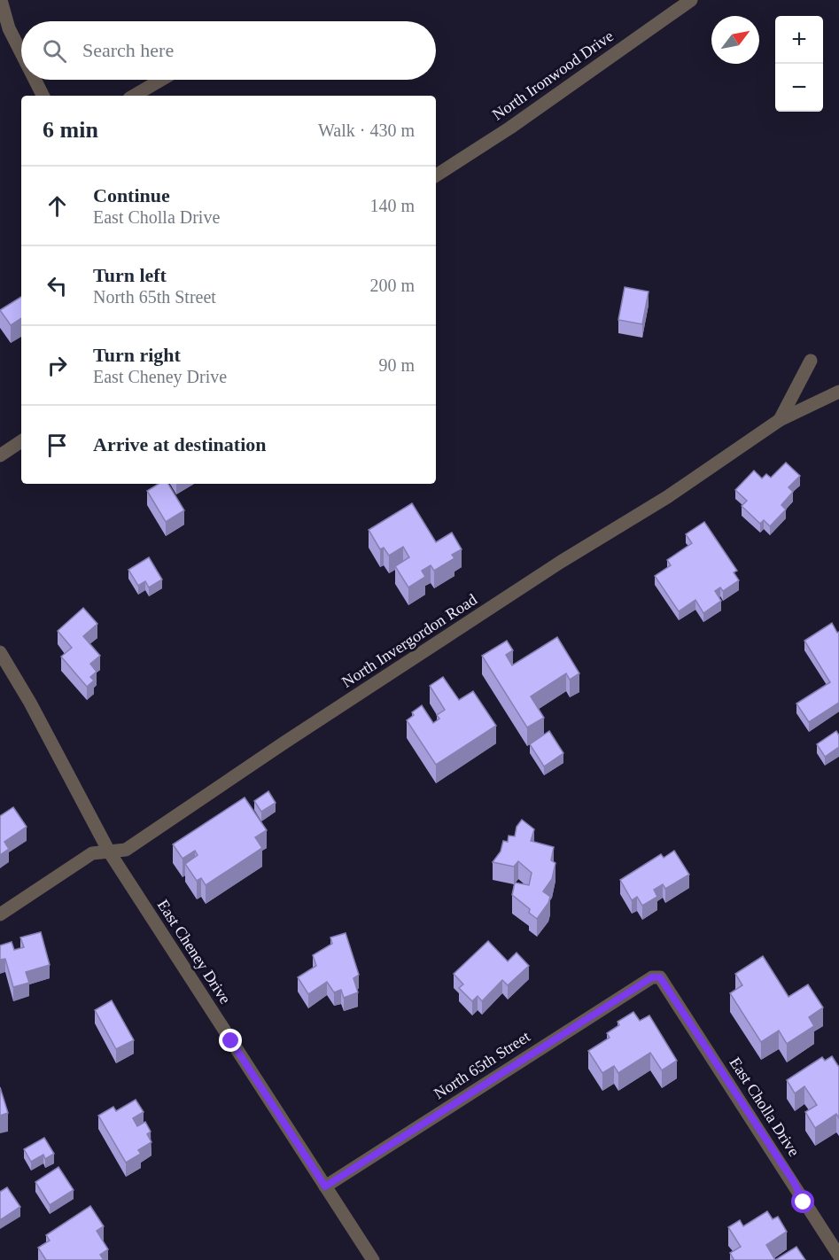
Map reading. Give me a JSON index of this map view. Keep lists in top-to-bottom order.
{
  "streets": {
    "street": [
      "North Ironwood Drive",
      "North Invergordon Road",
      "East Cheney Drive",
      "North 65th Street",
      "East Cholla Drive"
    ]
  },
  "crossings": [
    ["North Invergordon Road", "East Cheney Drive"],
    ["East Cheney Drive", "North 65th Street"],
    ["North 65th Street", "East Cholla Drive"]
  ],
  "north": "top right",
  "page": {
    "map_buttons": ["+", "−"],
    "search": "Search here",
    "heading": ["6 min", "Walk · 430 m"],
    "list": [
      ["Continue", "East Cholla Drive", "140 m"],
      ["Turn left", "North 65th Street", "200 m"],
      ["Turn right", "East Cheney Drive", "90 m"],
      "Arrive at destination"
    ]
  }
}
